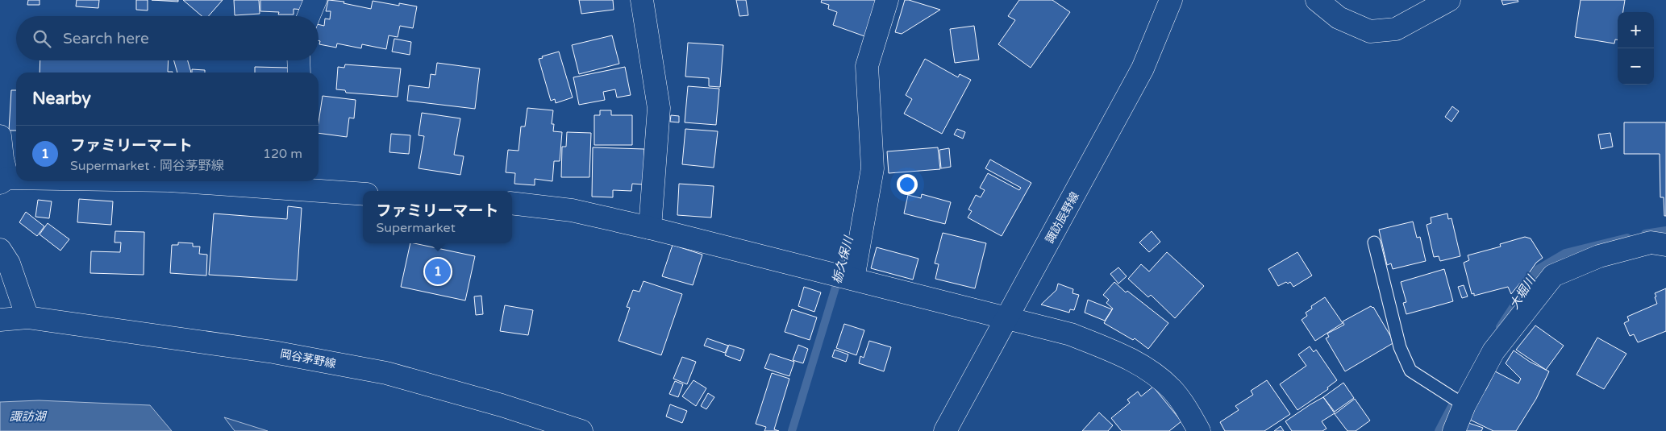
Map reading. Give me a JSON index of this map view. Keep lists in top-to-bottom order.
{
  "streets": {
    "street": ["諏訪辰野線", "岡谷茅野線"]
  },
  "water": ["栃久保川", "大堀川", "諏訪湖"],
  "page": {
    "map_buttons": ["+", "−"],
    "search": "Search here",
    "heading": "Nearby",
    "list": [
      {
        "mark": "1",
        "name": "ファミリーマート",
        "note": "Supermarket · 岡谷茅野線",
        "value": "120 m"
      }
    ],
    "popup": ["ファミリーマート", "Supermarket"],
    "pins": "1"
  }
}
